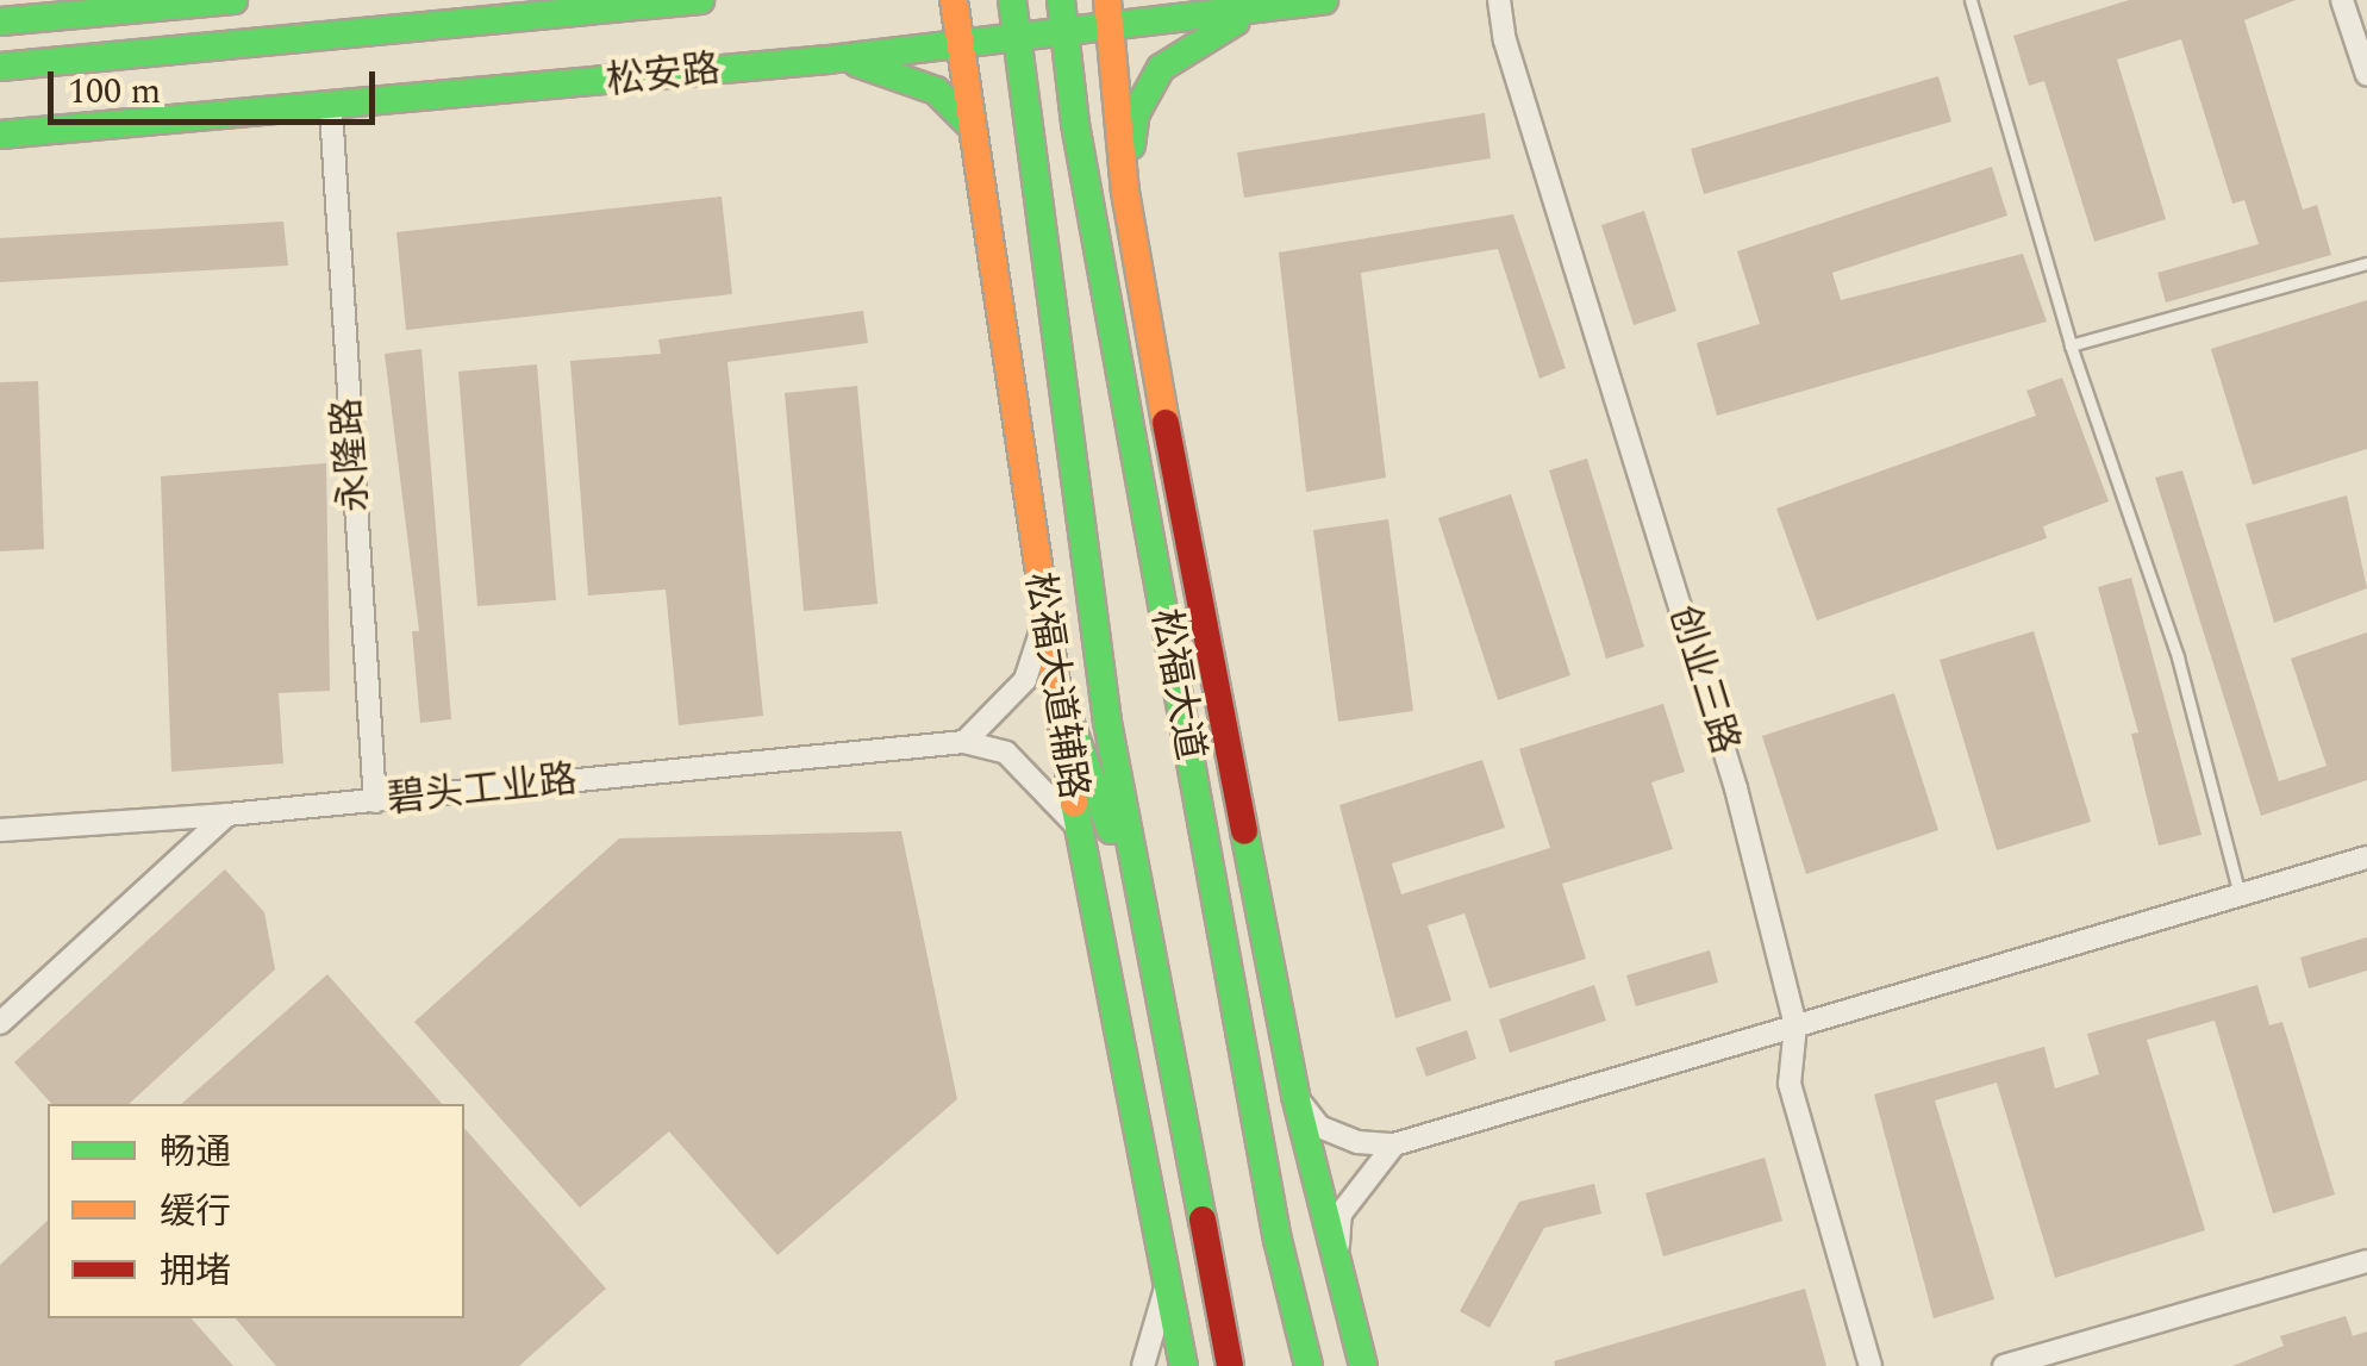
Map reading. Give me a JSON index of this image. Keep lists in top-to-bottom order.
{
  "streets": {
    "main road": ["松安路", "松福大道", "松福大道辅路"],
    "street": ["永隆路", "创业三路", "碧头工业路"]
  },
  "crossings": [
    ["松安路", "永隆路"],
    ["松安路", "松福大道"],
    ["松安路", "松福大道辅路"],
    ["永隆路", "碧头工业路"]
  ],
  "legend": ["畅通", "缓行", "拥堵"],
  "scale_bar": "100 m"
}
